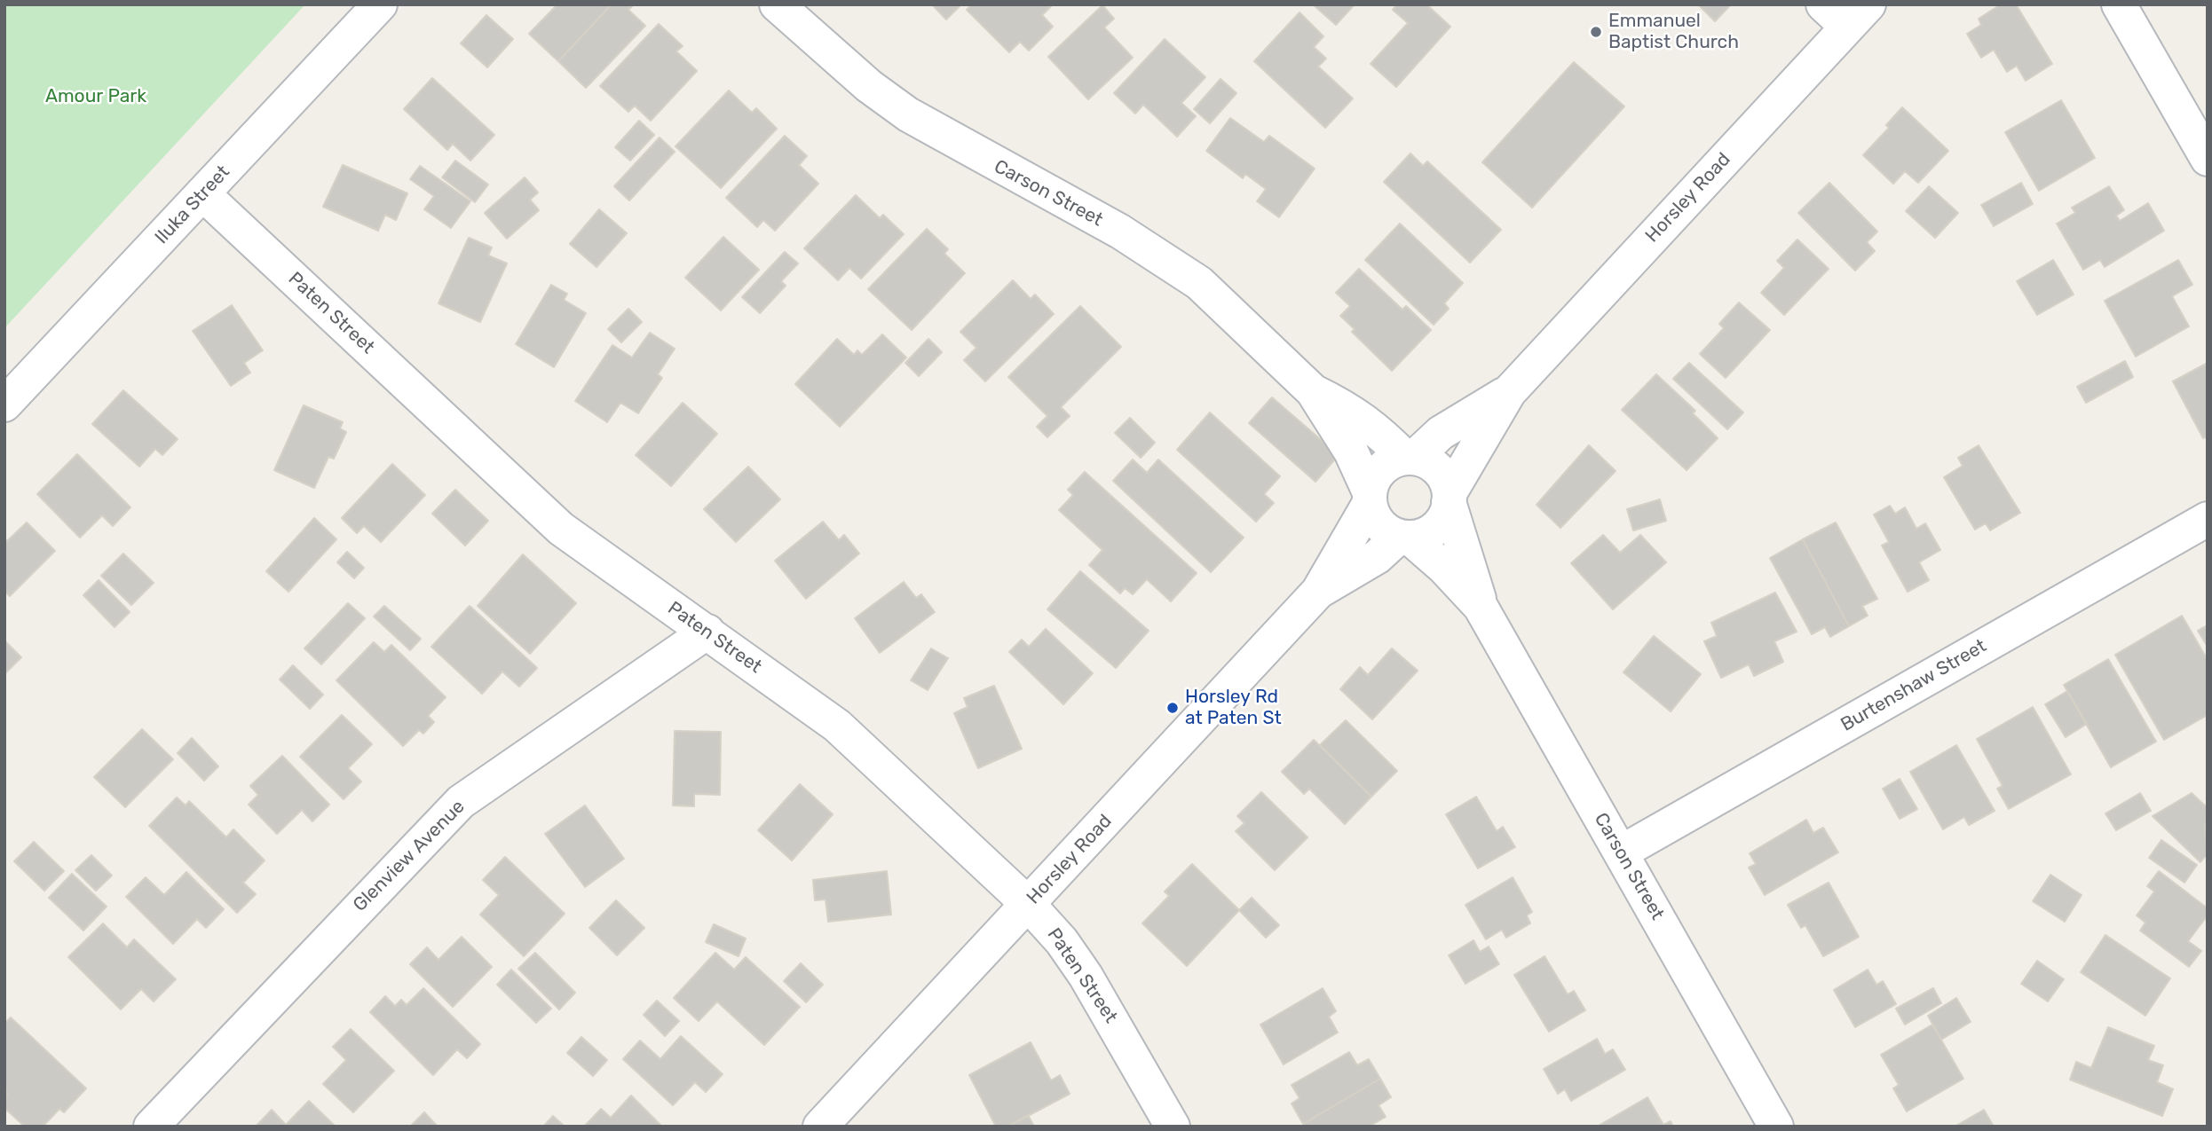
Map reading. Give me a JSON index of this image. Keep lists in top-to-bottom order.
{
  "streets": {
    "street": [
      "Carson Street",
      "Horsley Road",
      "Iluka Street",
      "Paten Street",
      "Burtenshaw Street",
      "Glenview Avenue"
    ]
  },
  "crossings": [
    ["Carson Street", "Horsley Road"],
    ["Carson Street", "Burtenshaw Street"],
    ["Horsley Road", "Paten Street"],
    ["Iluka Street", "Paten Street"],
    ["Paten Street", "Glenview Avenue"]
  ],
  "parks": ["Amour Park"],
  "places": ["Emmanuel Baptist Church", "Horsley Rd at Paten St"]
}
